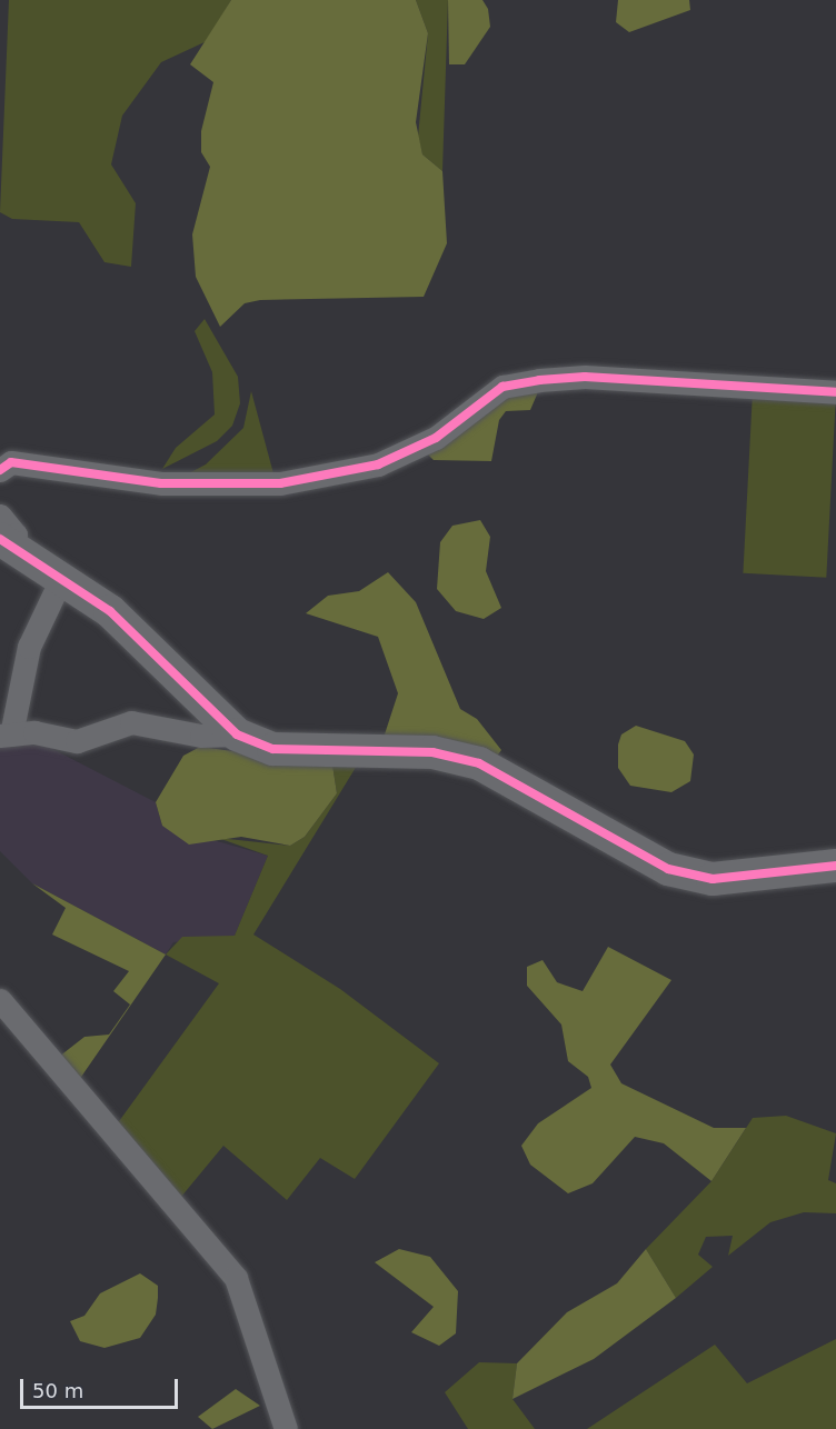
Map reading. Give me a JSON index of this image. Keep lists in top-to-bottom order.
{
  "scale_bar": "50 m"
}
